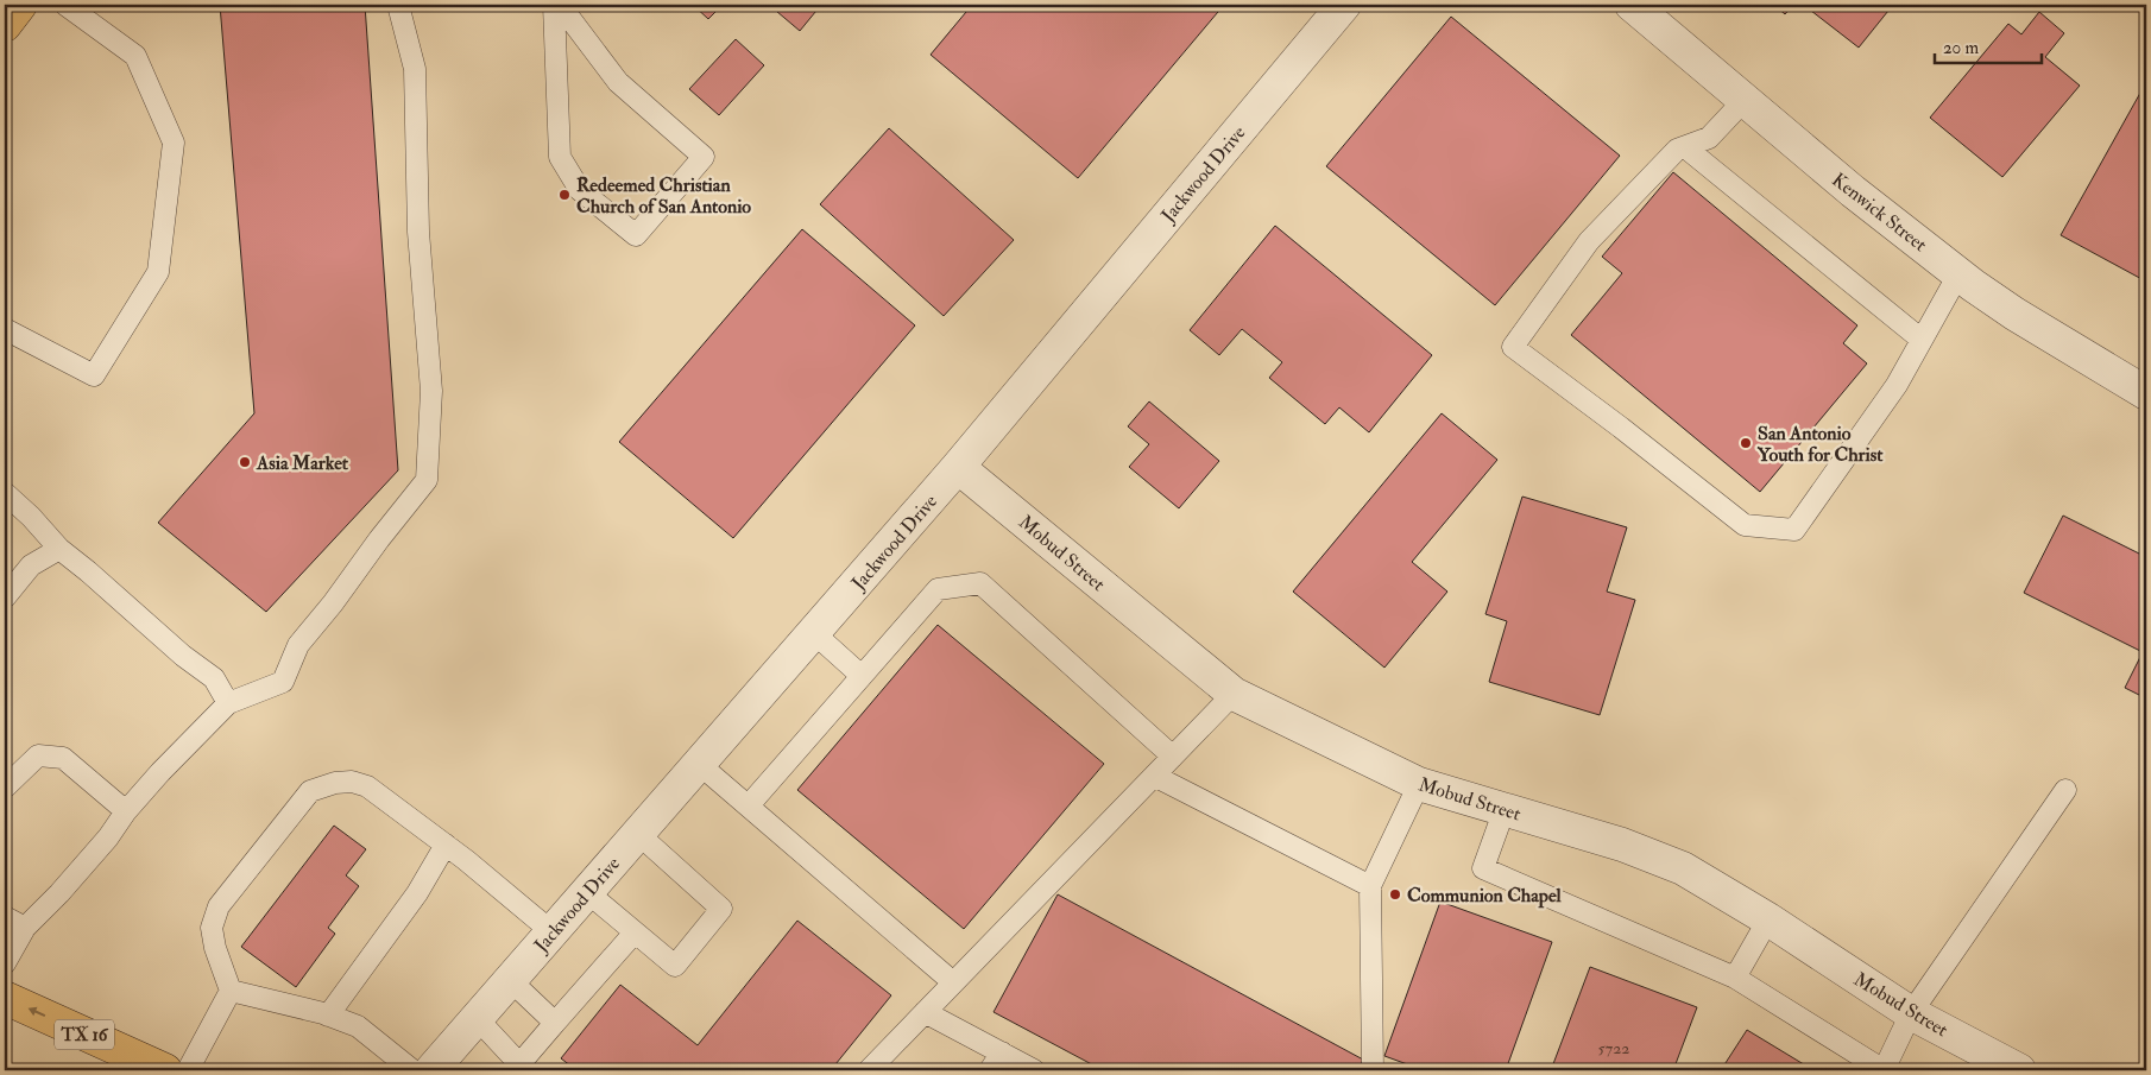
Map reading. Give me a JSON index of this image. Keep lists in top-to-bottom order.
{
  "streets": {
    "main road": ["TX 16"],
    "street": ["Jackwood Drive", "Kenwick Street", "Mobud Street"]
  },
  "crossings": [
    ["Jackwood Drive", "Mobud Street"]
  ],
  "places": [
    "Redeemed Christian Church of San Antonio",
    "San Antonio Youth for Christ",
    "Asia Market",
    "Communion Chapel"
  ],
  "house_numbers": ["5722"],
  "scale_bar": "20 m"
}
